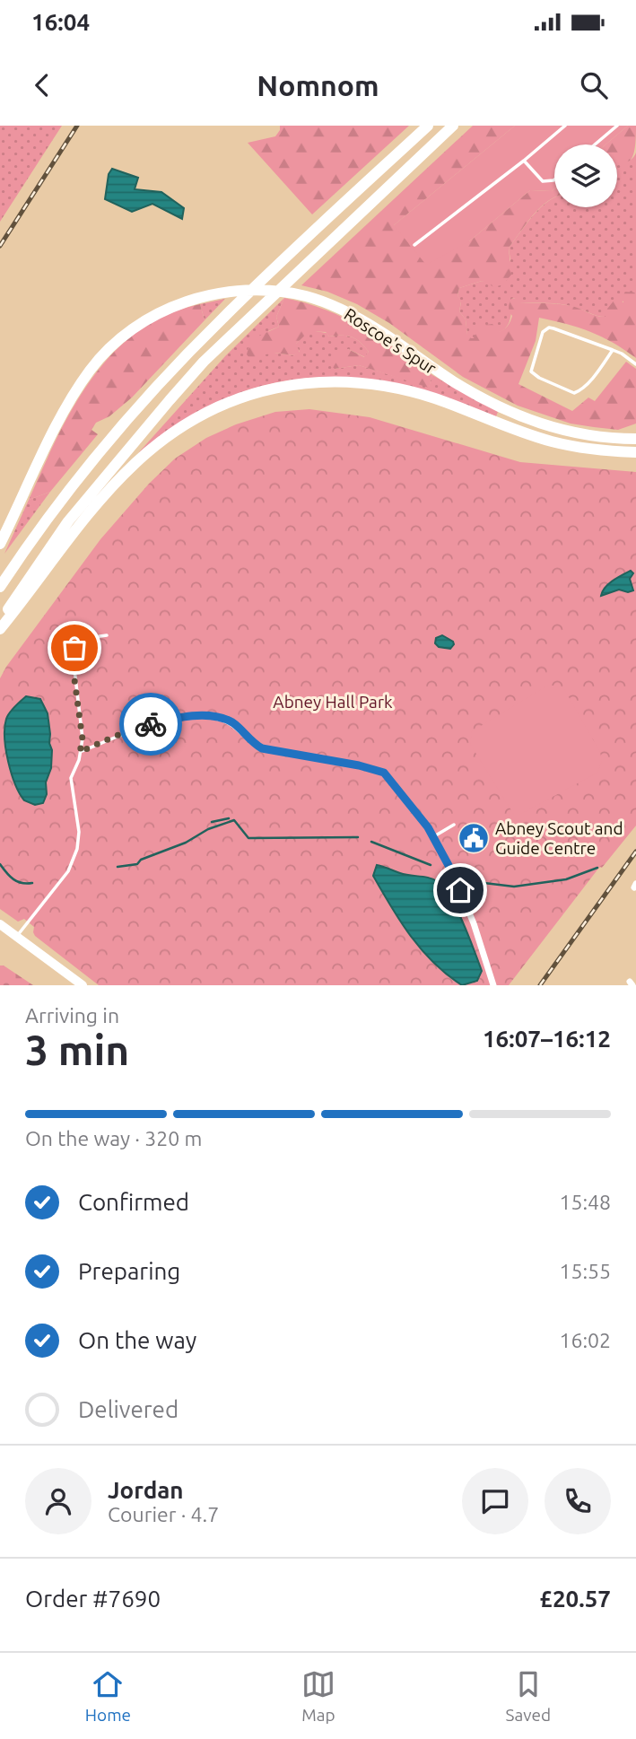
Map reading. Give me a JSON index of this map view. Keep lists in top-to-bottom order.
{
  "streets": {
    "highway": ["Roscoe's Spur"]
  },
  "parks": ["Abney Hall Park"],
  "places": {
    "public building": ["Abney Scout and Guide Centre"]
  },
  "page": {
    "status": "16:04",
    "header": "Nomnom",
    "heading": ["3 min", "Arriving in", "16:07–16:12"],
    "panel": [
      "Jordan",
      "Courier · 4.7",
      "Order #7690",
      "£20.57"
    ],
    "bar": "On the way · 320 m",
    "list": [
      ["Confirmed", "15:48"],
      ["Preparing", "15:55"],
      ["On the way", "16:02"],
      "Delivered"
    ],
    "tabs": ["Home", "Map", "Saved"]
  }
}
